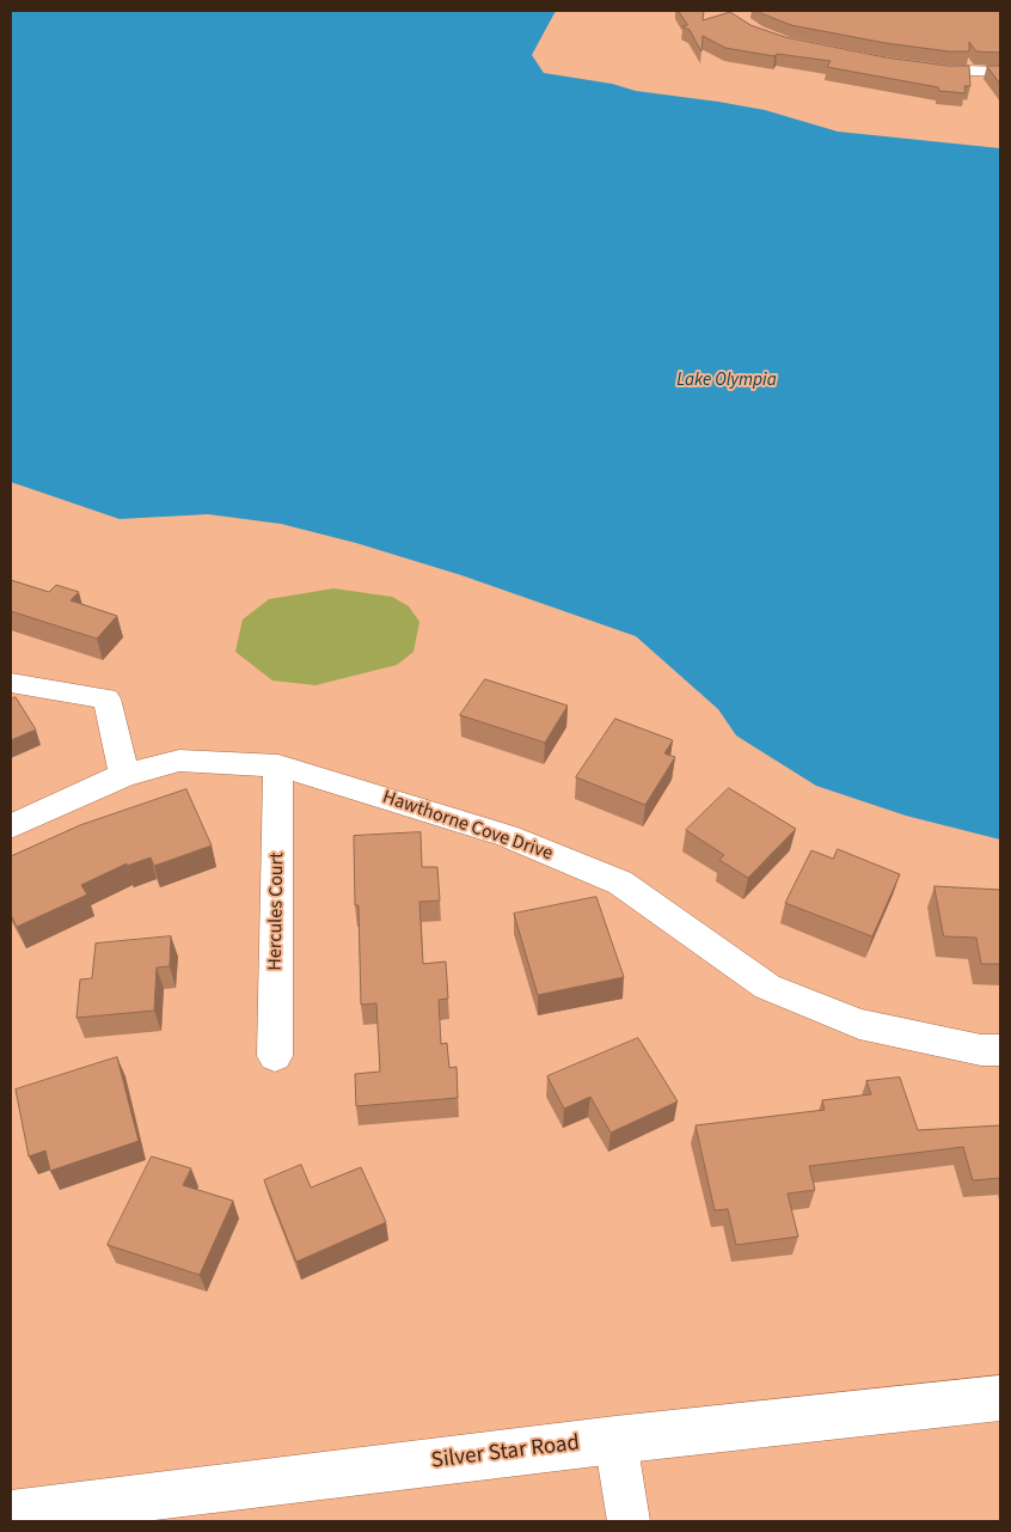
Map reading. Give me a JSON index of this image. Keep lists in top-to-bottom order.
{
  "streets": {
    "main road": ["Silver Star Road"],
    "street": ["Hawthorne Cove Drive", "Hercules Court"]
  },
  "crossings": [
    ["Hawthorne Cove Drive", "Hercules Court"]
  ],
  "water": ["Lake Olympia"]
}
